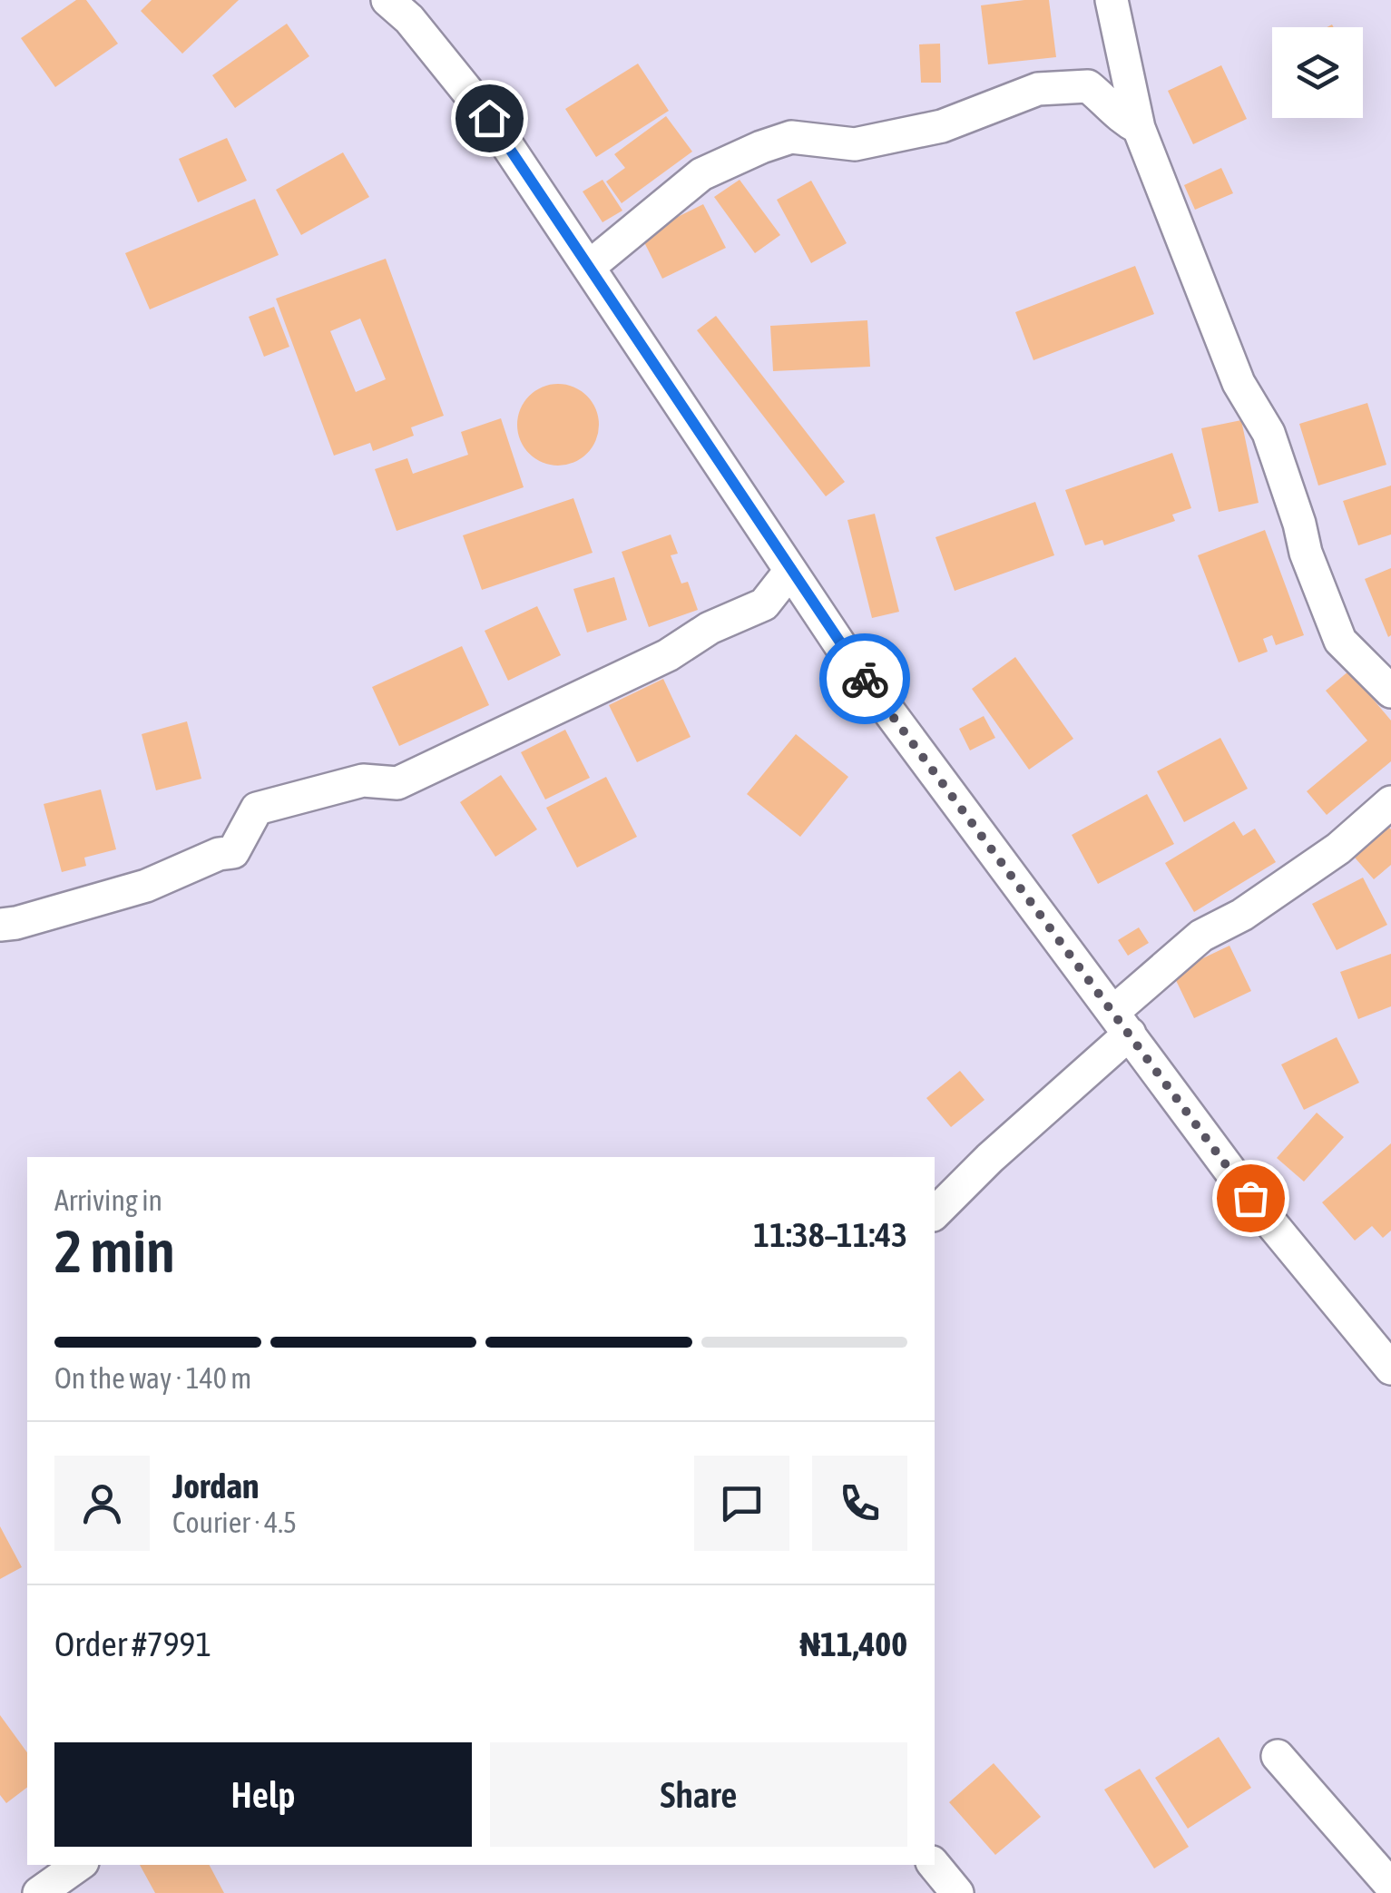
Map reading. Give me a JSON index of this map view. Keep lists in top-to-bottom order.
{
  "page": {
    "heading": ["2 min", "Arriving in", "11:38–11:43"],
    "panel": [
      "Jordan",
      "Courier · 4.5",
      "Order #7991",
      "₦11,400"
    ],
    "bar": "On the way · 140 m",
    "buttons": ["Help", "Share"]
  }
}
